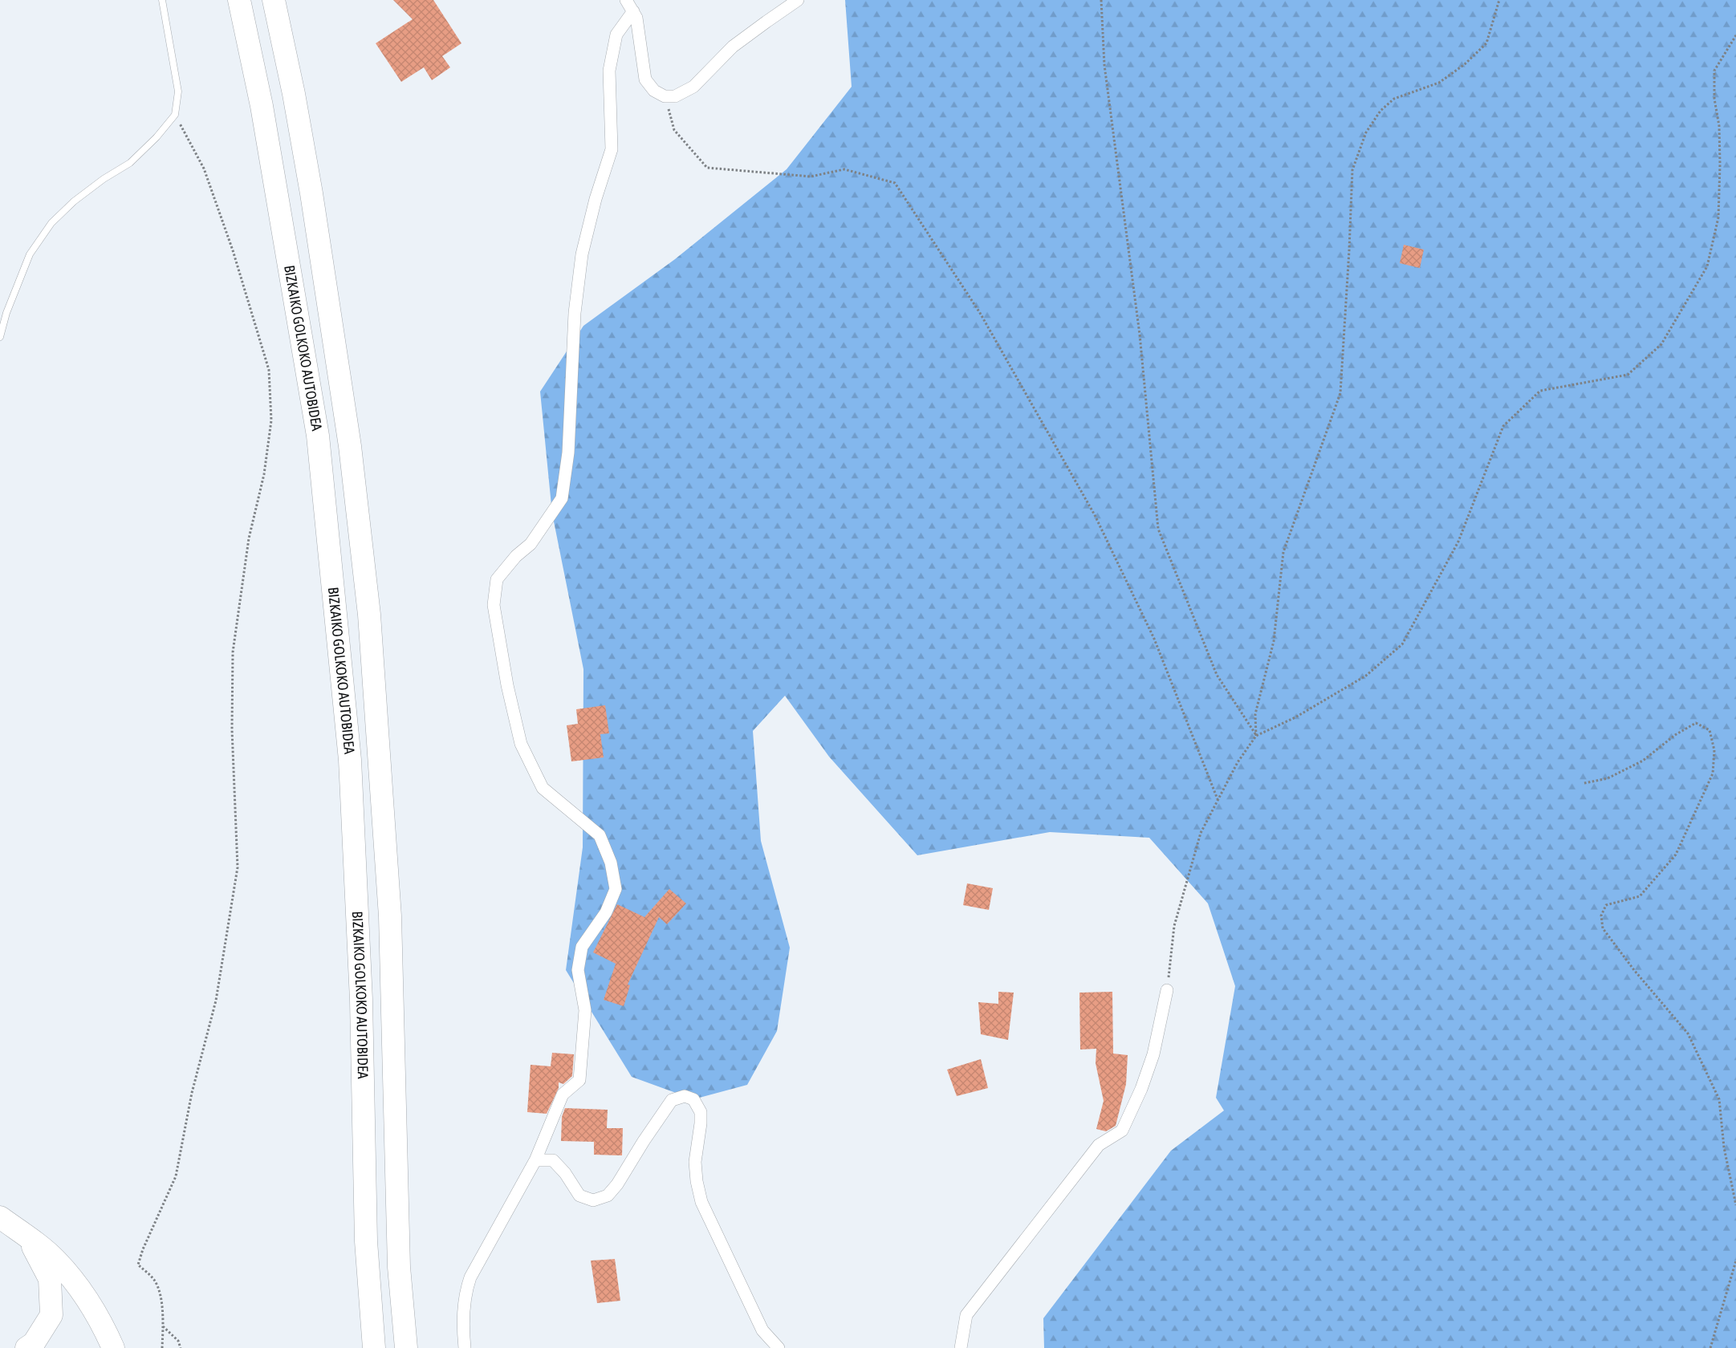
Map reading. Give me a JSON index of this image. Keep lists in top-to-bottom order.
{
  "streets": {
    "highway": ["BIZKAIKO GOLKOKO AUTOBIDEA"]
  }
}
